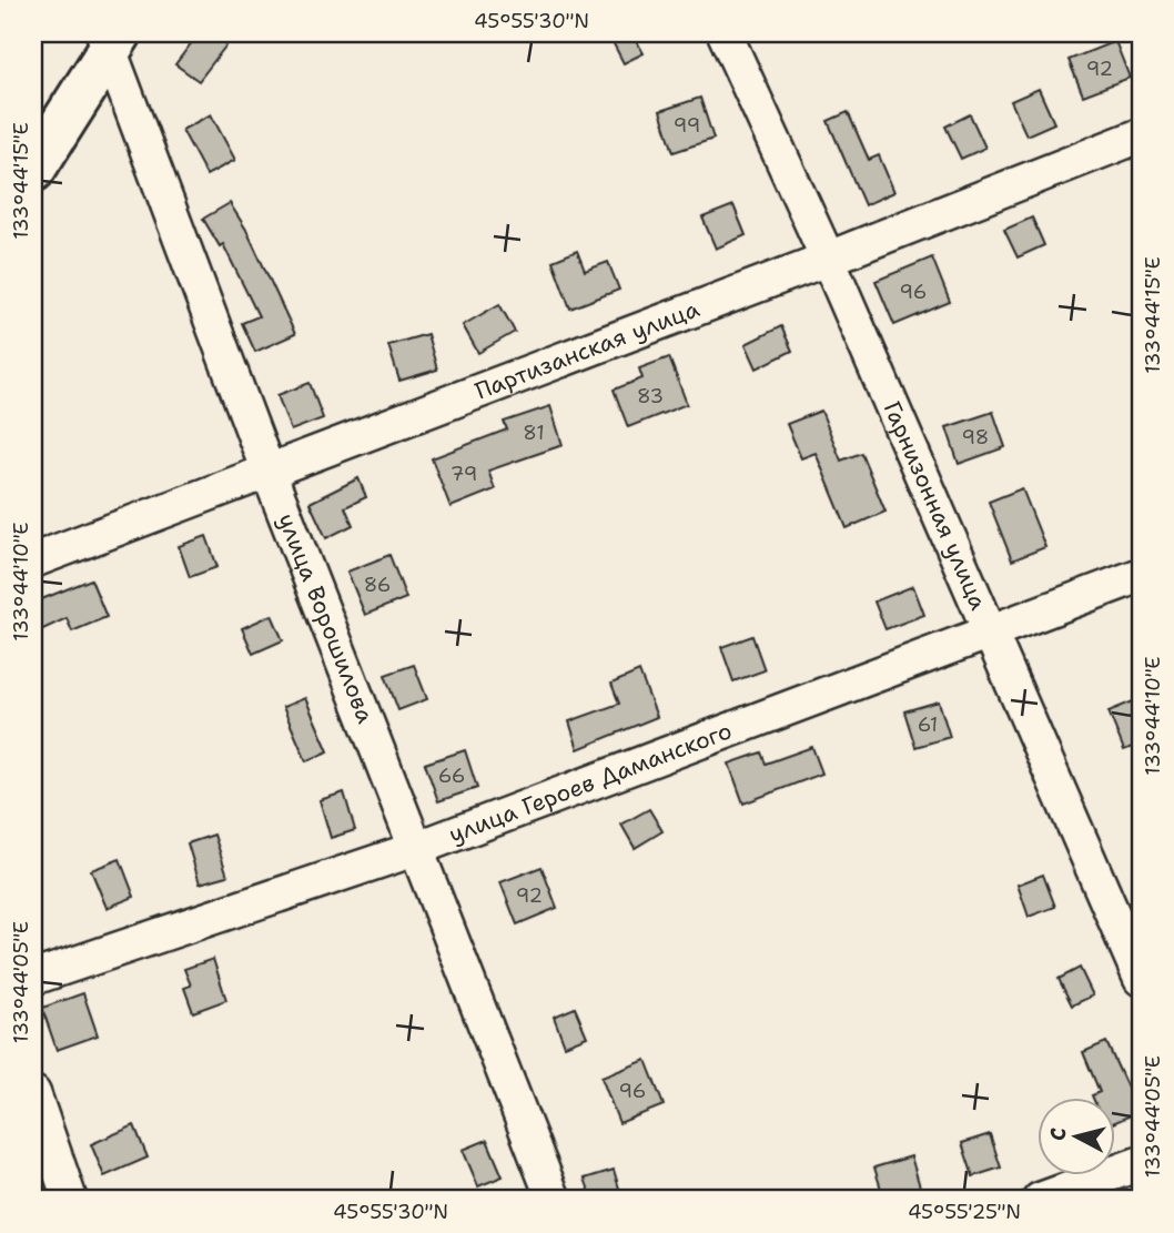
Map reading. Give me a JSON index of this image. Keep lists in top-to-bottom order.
{
  "streets": {
    "street": [
      "Партизанская улица",
      "Гарнизонная улица",
      "улица Ворошилова",
      "улица Героев Даманского"
    ]
  },
  "crossings": [
    ["Партизанская улица", "Гарнизонная улица"],
    ["Партизанская улица", "улица Ворошилова"],
    ["Гарнизонная улица", "улица Героев Даманского"],
    ["улица Ворошилова", "улица Героев Даманского"]
  ],
  "house_numbers": [
    "92",
    "99",
    "96",
    "83",
    "81",
    "98",
    "79",
    "86",
    "61",
    "66",
    "92",
    "96"
  ],
  "north": "left",
  "coordinates": [
    "45°55'30\"N",
    "133°44'15\"E",
    "133°44'10\"E",
    "133°44'05\"E",
    "45°55'25\"N"
  ]
}
